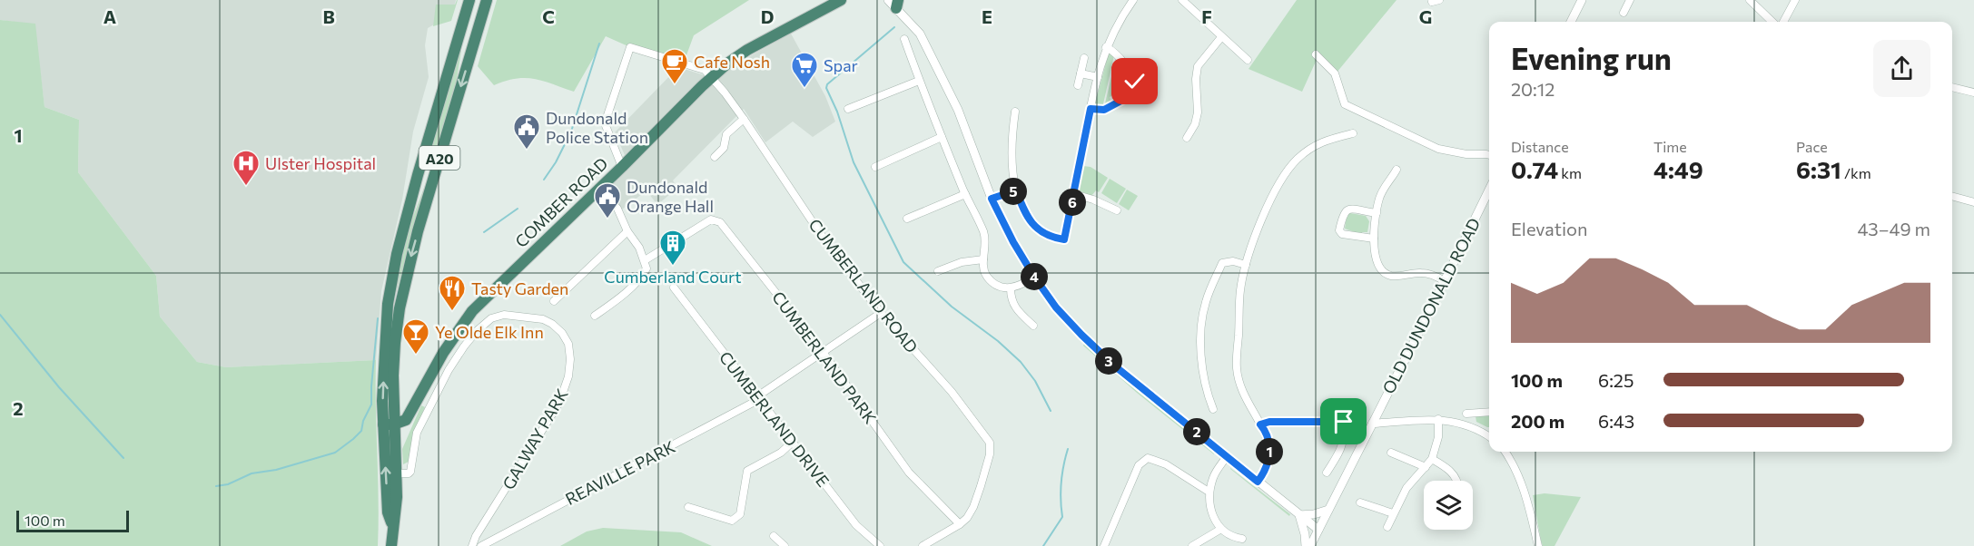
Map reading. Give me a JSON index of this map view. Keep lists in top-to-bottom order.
{
  "streets": {
    "highway": ["A20", "COMBER ROAD"],
    "street": [
      "CUMBERLAND ROAD",
      "OLD DUNDONALD ROAD",
      "CUMBERLAND PARK",
      "CUMBERLAND DRIVE",
      "GALWAY PARK",
      "REAVILLE PARK"
    ]
  },
  "crossings": [
    ["A20", "COMBER ROAD"],
    ["A20", "GALWAY PARK"],
    ["COMBER ROAD", "CUMBERLAND ROAD"],
    ["CUMBERLAND ROAD", "CUMBERLAND PARK"],
    ["CUMBERLAND ROAD", "REAVILLE PARK"],
    ["CUMBERLAND PARK", "REAVILLE PARK"],
    ["CUMBERLAND DRIVE", "REAVILLE PARK"]
  ],
  "places": {
    "cafe": ["Cafe Nosh"],
    "supermarket": ["Spar"],
    "public building": ["Dundonald Police Station", "Dundonald Orange Hall"],
    "hospital": ["Ulster Hospital"],
    "building": ["Cumberland Court"],
    "restaurant": ["Tasty Garden"],
    "bar": ["Ye Olde Elk Inn"]
  },
  "scale_bar": "100 m",
  "page": {
    "heading": ["Evening run", "20:12"],
    "stats": [
      ["Distance", "0.74 km"],
      ["Time", "4:49"],
      ["Pace", "6:31 /km"]
    ],
    "pins": [
      "5",
      "6",
      "4",
      "3",
      "2",
      "1"
    ],
    "chart": ["Elevation", "43–49 m"],
    "list": [
      {
        "name": "100 m",
        "note": "6:25"
      },
      {
        "name": "200 m",
        "note": "6:43"
      }
    ],
    "scale": "100 m"
  },
  "grid": {
    "columns": [
      "A",
      "B",
      "C",
      "D",
      "E",
      "F",
      "G"
    ],
    "rows": ["1", "2"]
  }
}
